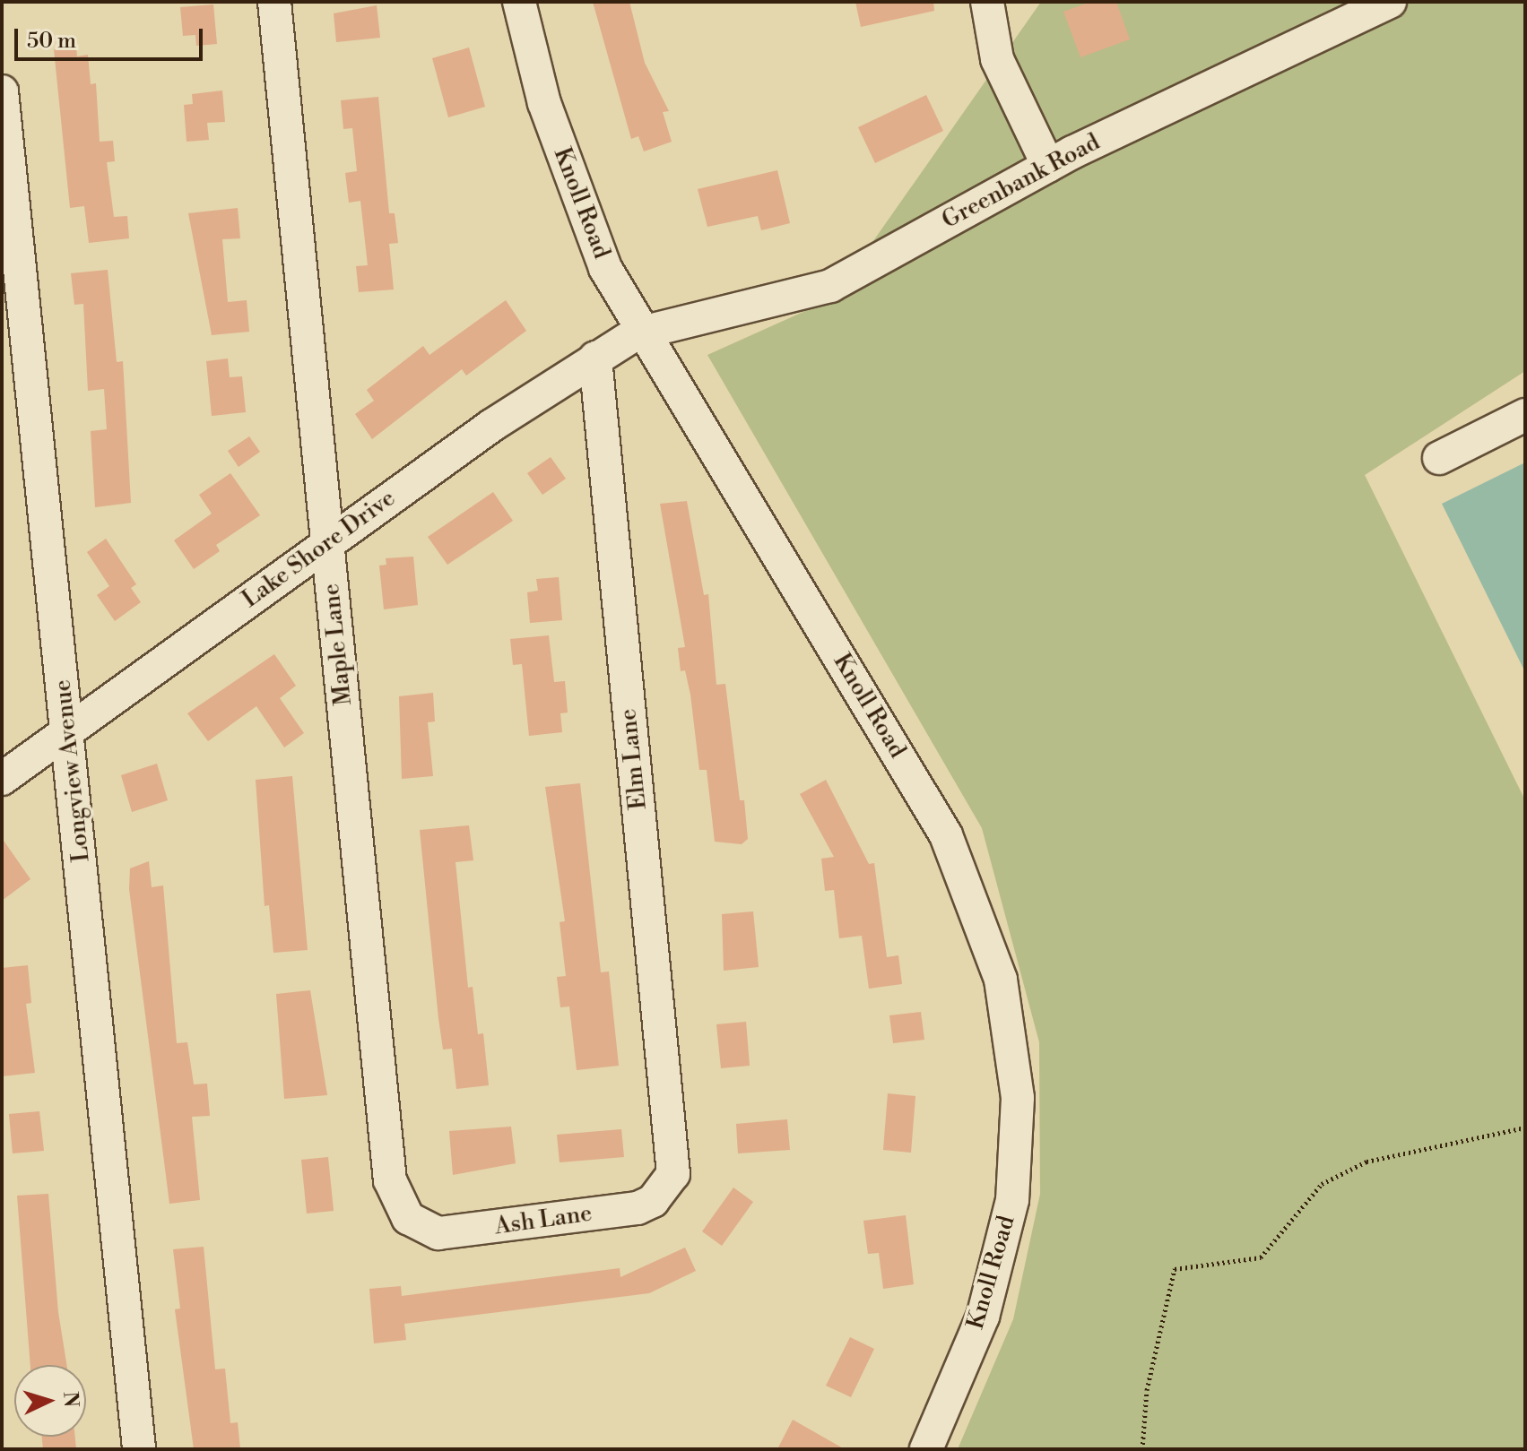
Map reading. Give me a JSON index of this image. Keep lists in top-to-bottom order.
{
  "streets": {
    "street": [
      "Greenbank Road",
      "Knoll Road",
      "Lake Shore Drive",
      "Maple Lane",
      "Elm Lane",
      "Longview Avenue",
      "Ash Lane"
    ]
  },
  "crossings": [
    ["Greenbank Road", "Knoll Road"],
    ["Greenbank Road", "Lake Shore Drive"],
    ["Knoll Road", "Lake Shore Drive"],
    ["Lake Shore Drive", "Maple Lane"],
    ["Lake Shore Drive", "Elm Lane"],
    ["Lake Shore Drive", "Longview Avenue"],
    ["Maple Lane", "Ash Lane"],
    ["Elm Lane", "Ash Lane"]
  ],
  "scale_bar": "50 m",
  "north": "right"
}
